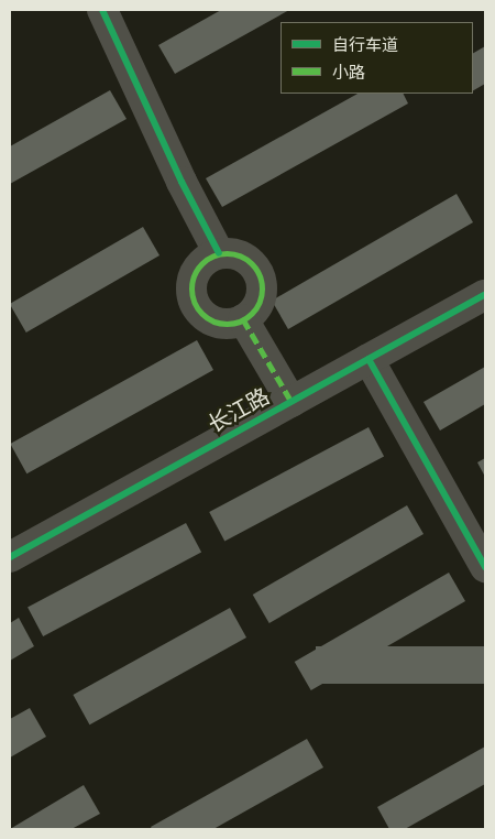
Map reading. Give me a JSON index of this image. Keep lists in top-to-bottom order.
{
  "streets": {
    "street": ["长江路"]
  },
  "legend": ["自行车道", "小路"]
}
